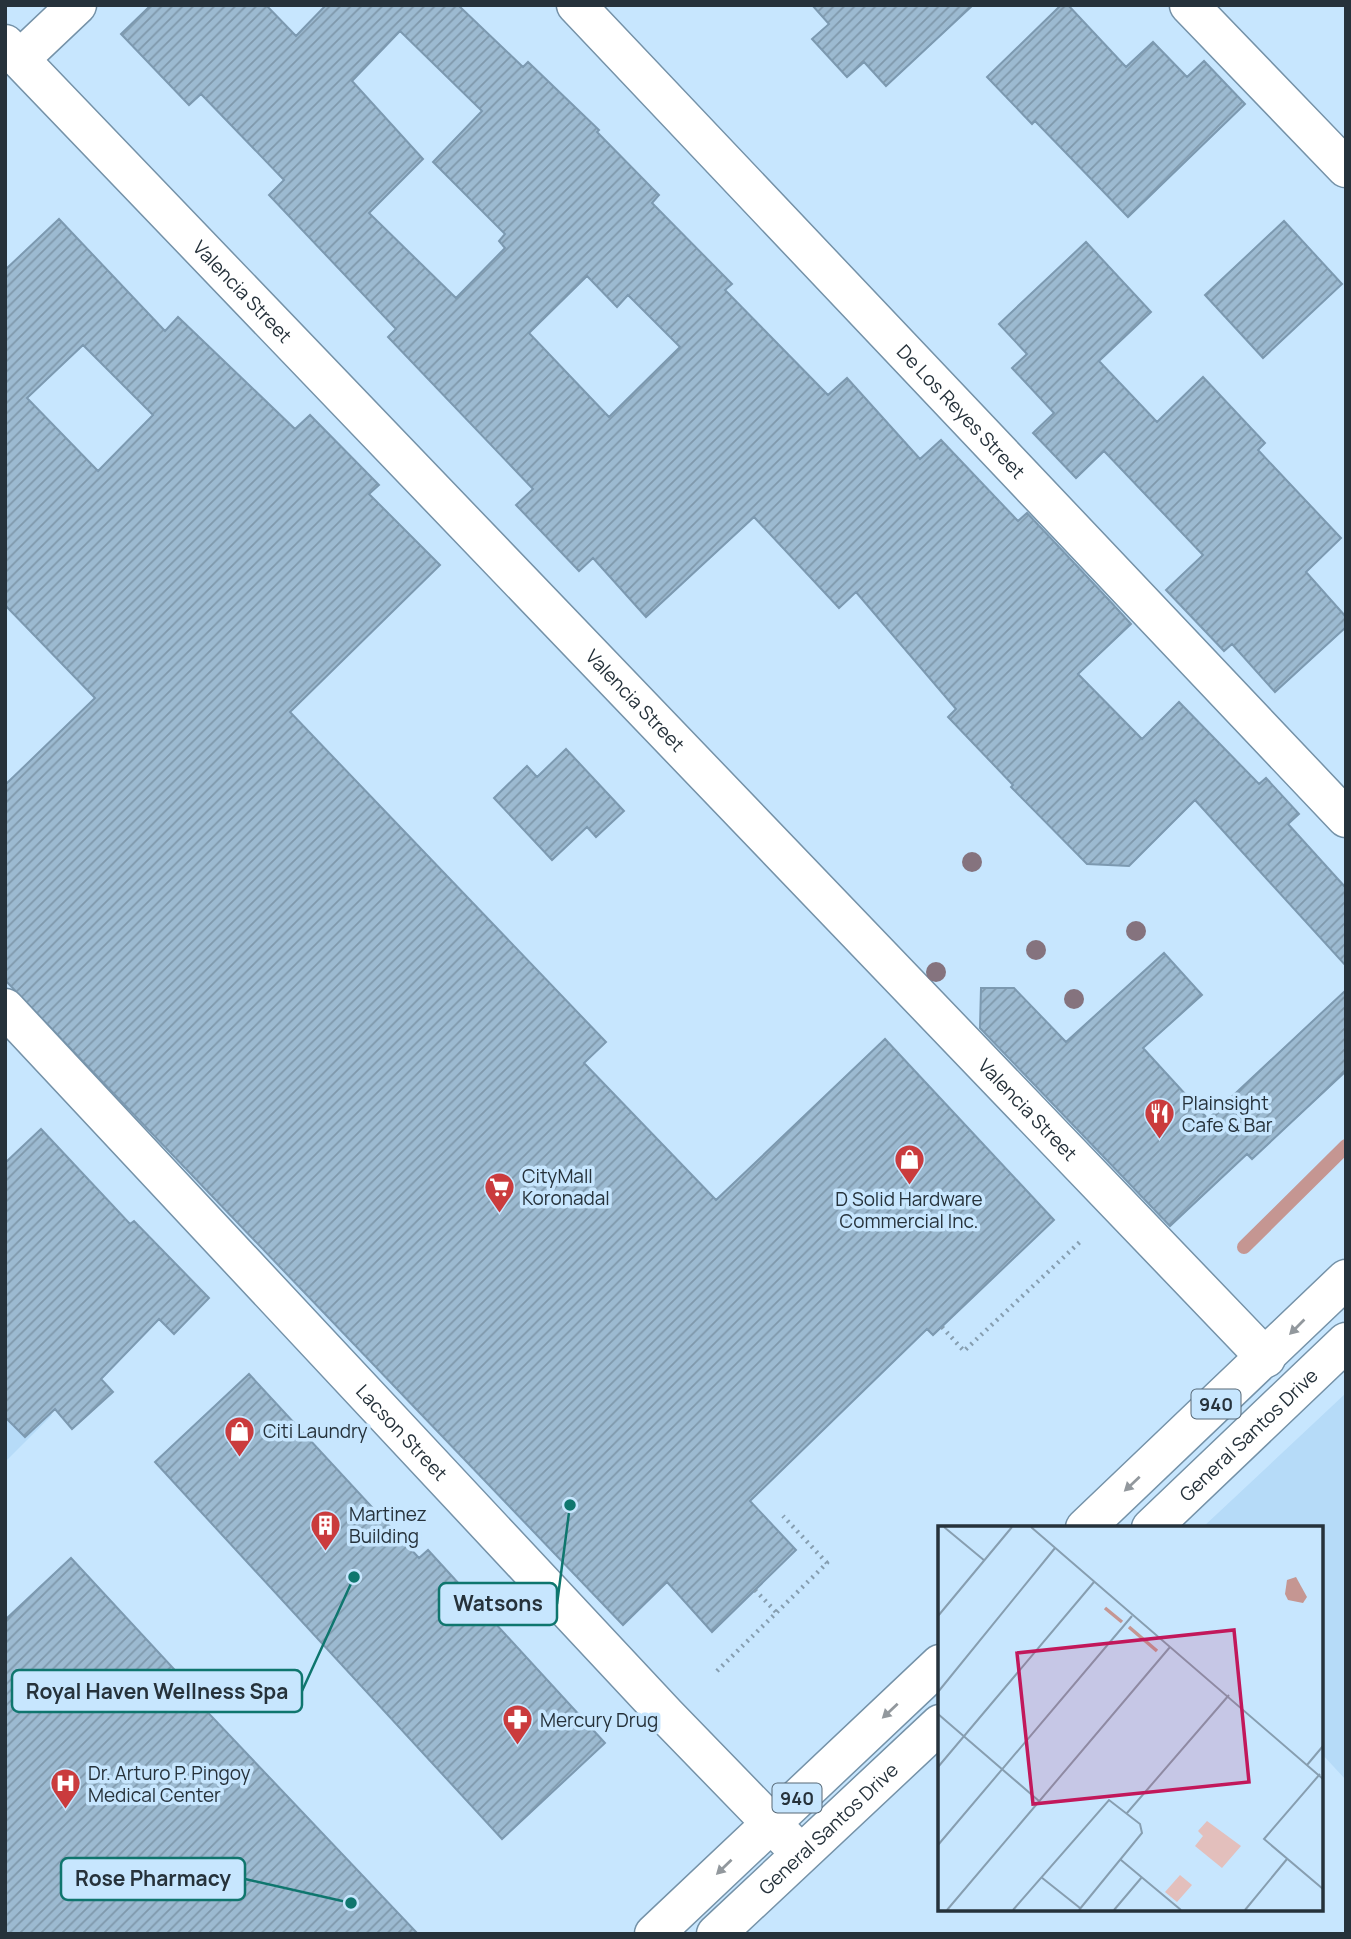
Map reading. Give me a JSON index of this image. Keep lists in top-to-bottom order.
{
  "streets": {
    "main road": [
      "Valencia Street",
      "De Los Reyes Street",
      "940",
      "Lacson Street",
      "General Santos Drive"
    ]
  },
  "crossings": [
    ["Valencia Street", "940"],
    ["940", "Lacson Street"],
    ["Lacson Street", "General Santos Drive"]
  ],
  "places": {
    "restaurant": ["Plainsight Cafe & Bar"],
    "shop": ["D Solid Hardware Commercial Inc.", "Citi Laundry"],
    "supermarket": ["CityMall Koronadal"],
    "other": ["Watsons", "Royal Haven Wellness Spa", "Rose Pharmacy"],
    "building": ["Martinez Building"],
    "pharmacy": ["Mercury Drug"],
    "hospital": ["Dr. Arturo P. Pingoy Medical Center"]
  }
}
